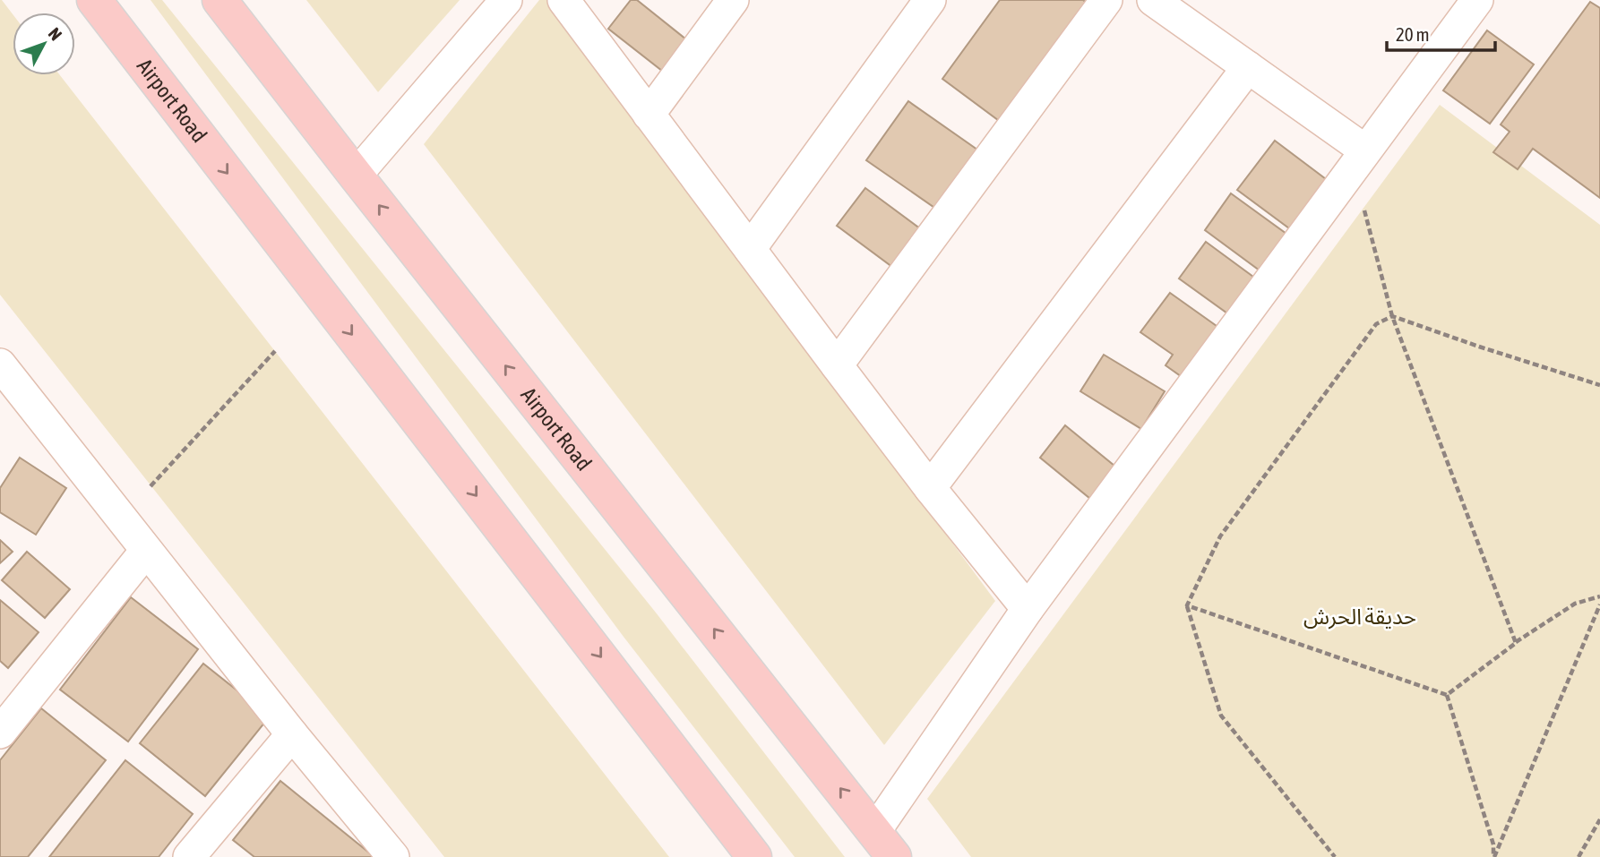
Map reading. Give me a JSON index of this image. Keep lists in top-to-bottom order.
{
  "streets": {
    "main road": ["Airport Road"]
  },
  "parks": ["حديقة الحرش"],
  "scale_bar": "20 m",
  "north": "top right"
}
